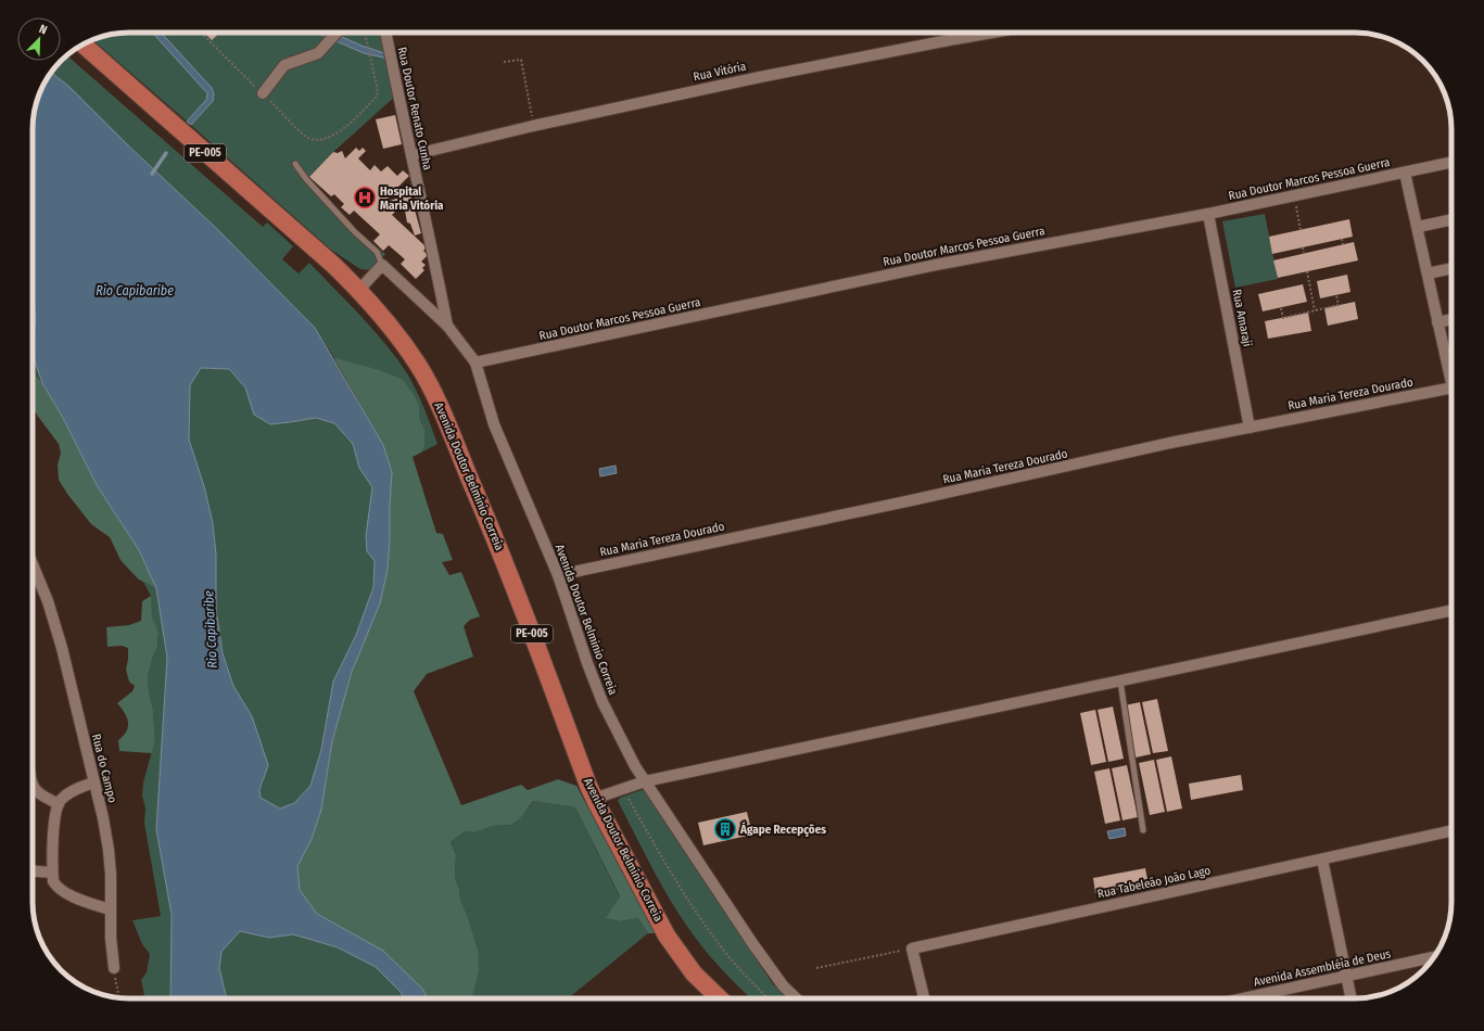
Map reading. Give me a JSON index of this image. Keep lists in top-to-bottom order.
{
  "streets": {
    "main road": ["PE-005", "Avenida Doutor Belmínio Correia"],
    "street": [
      "Rua Vitória",
      "Rua Doutor Renato Cunha",
      "Rua Doutor Marcos Pessoa Guerra",
      "Rua Amaraji",
      "Rua Maria Tereza Dourado",
      "Avenida Doutor Belminio Correia",
      "Rua do Campo",
      "Rua Tabeleão João Lago",
      "Avenida Assembléia de Deus"
    ]
  },
  "crossings": [
    ["Rua Vitória", "Rua Doutor Renato Cunha"],
    ["Rua Doutor Renato Cunha", "Avenida Doutor Belminio Correia"],
    ["Rua Doutor Marcos Pessoa Guerra", "Rua Amaraji"],
    ["Rua Doutor Marcos Pessoa Guerra", "Avenida Doutor Belminio Correia"],
    ["Rua Amaraji", "Rua Maria Tereza Dourado"],
    ["Rua Maria Tereza Dourado", "Avenida Doutor Belminio Correia"]
  ],
  "water": ["Rio Capibaribe"],
  "places": {
    "hospital": ["Hospital Maria Vitória"],
    "building": ["Ágape Recepções"]
  },
  "north": "top right"
}
